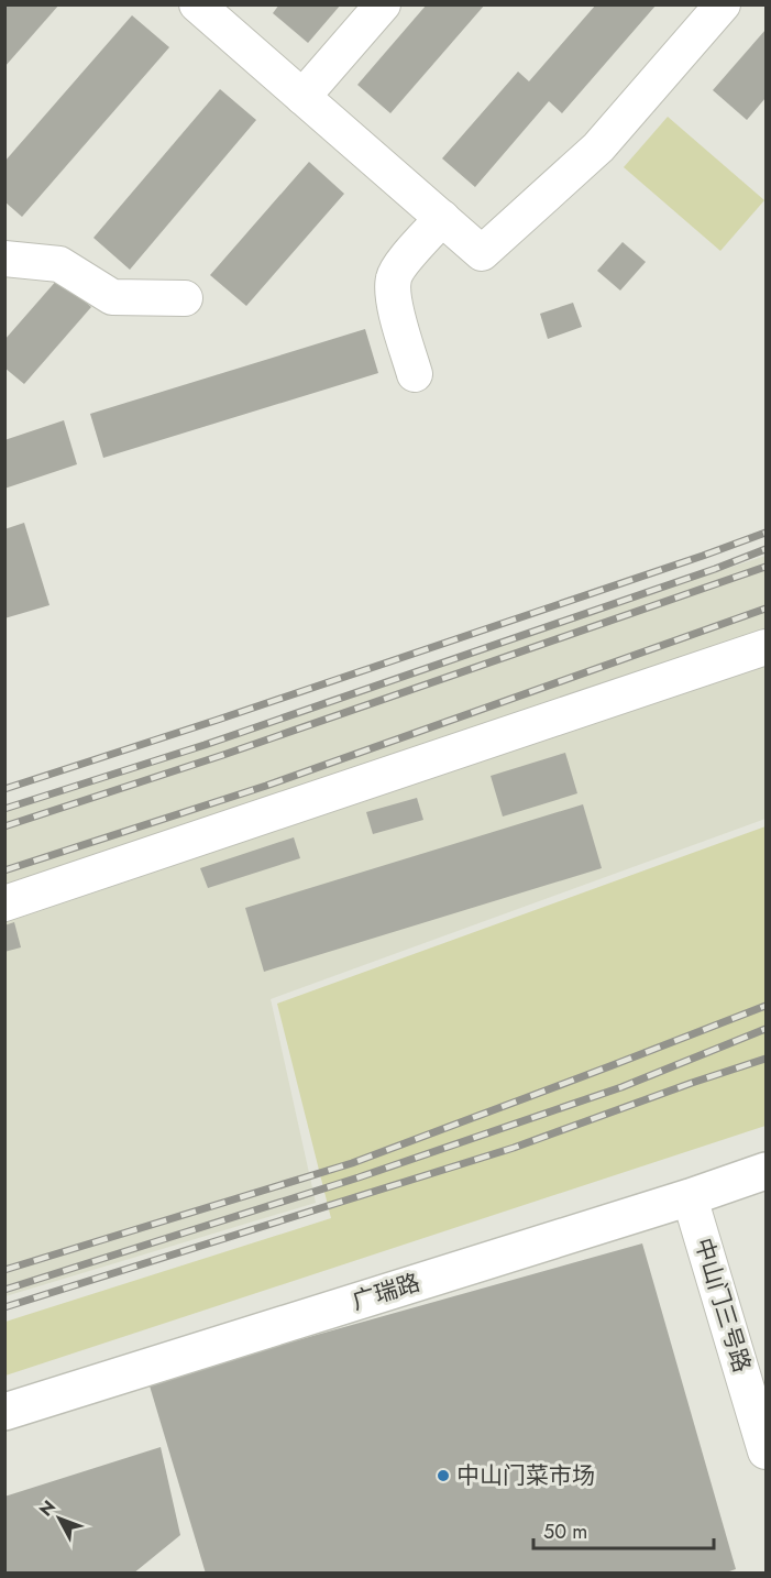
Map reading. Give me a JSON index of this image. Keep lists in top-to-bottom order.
{
  "streets": {
    "main road": ["广瑞路"],
    "street": ["中山门三号路"]
  },
  "crossings": [
    ["广瑞路", "中山门三号路"]
  ],
  "places": ["中山门菜市场"],
  "scale_bar": "50 m",
  "north": "top left"
}
